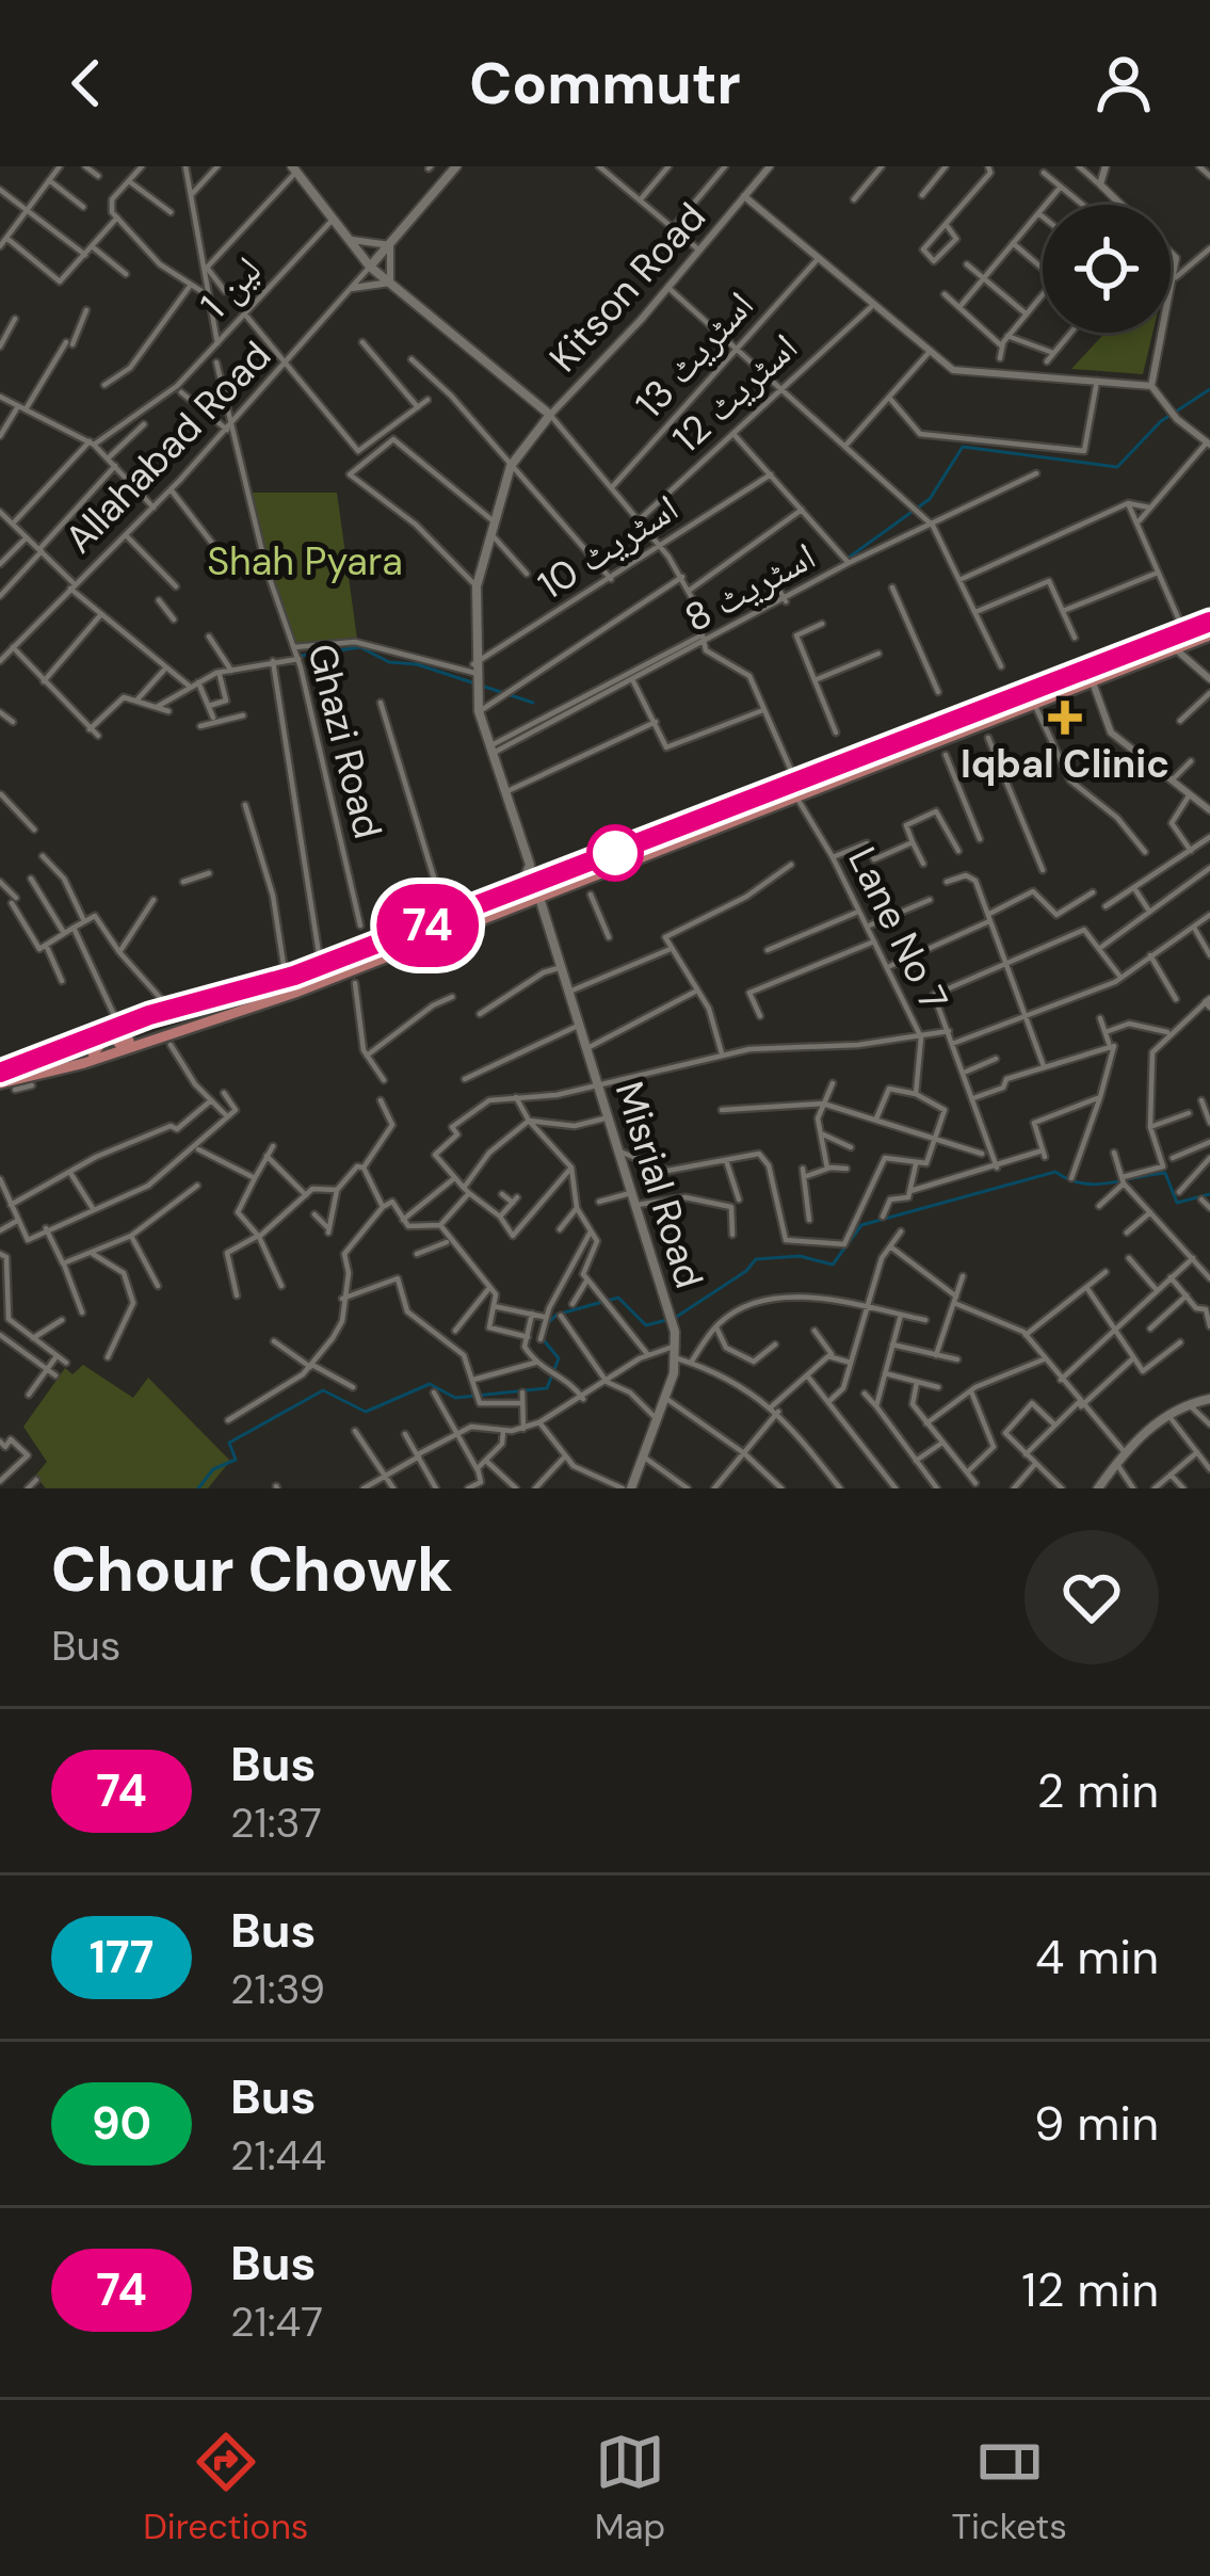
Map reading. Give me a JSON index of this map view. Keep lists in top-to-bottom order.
{
  "streets": {
    "main road": ["Misrial Road"],
    "street": [
      "لین 1",
      "Kitson Road",
      "اسٹریٹ 13",
      "اسٹریٹ 12",
      "Allahabad Road",
      "اسٹریٹ 10",
      "اسٹریٹ 8",
      "Ghazi Road",
      "Lane No 7"
    ]
  },
  "crossings": [
    ["Allahabad Road", "Ghazi Road"]
  ],
  "parks": ["Shah Pyara"],
  "places": {
    "health": ["Iqbal Clinic"]
  },
  "lines": ["bus line 74"],
  "page": {
    "header": "Commutr",
    "on_map": "74",
    "heading": ["Chour Chowk", "Bus"],
    "list": [
      {
        "mark": "74",
        "name": "Bus",
        "note": "21:37",
        "value": "2 min"
      },
      {
        "mark": "177",
        "name": "Bus",
        "note": "21:39",
        "value": "4 min"
      },
      {
        "mark": "90",
        "name": "Bus",
        "note": "21:44",
        "value": "9 min"
      },
      {
        "mark": "74",
        "name": "Bus",
        "note": "21:47",
        "value": "12 min"
      }
    ],
    "tabs": ["Directions", "Map", "Tickets"]
  }
}
